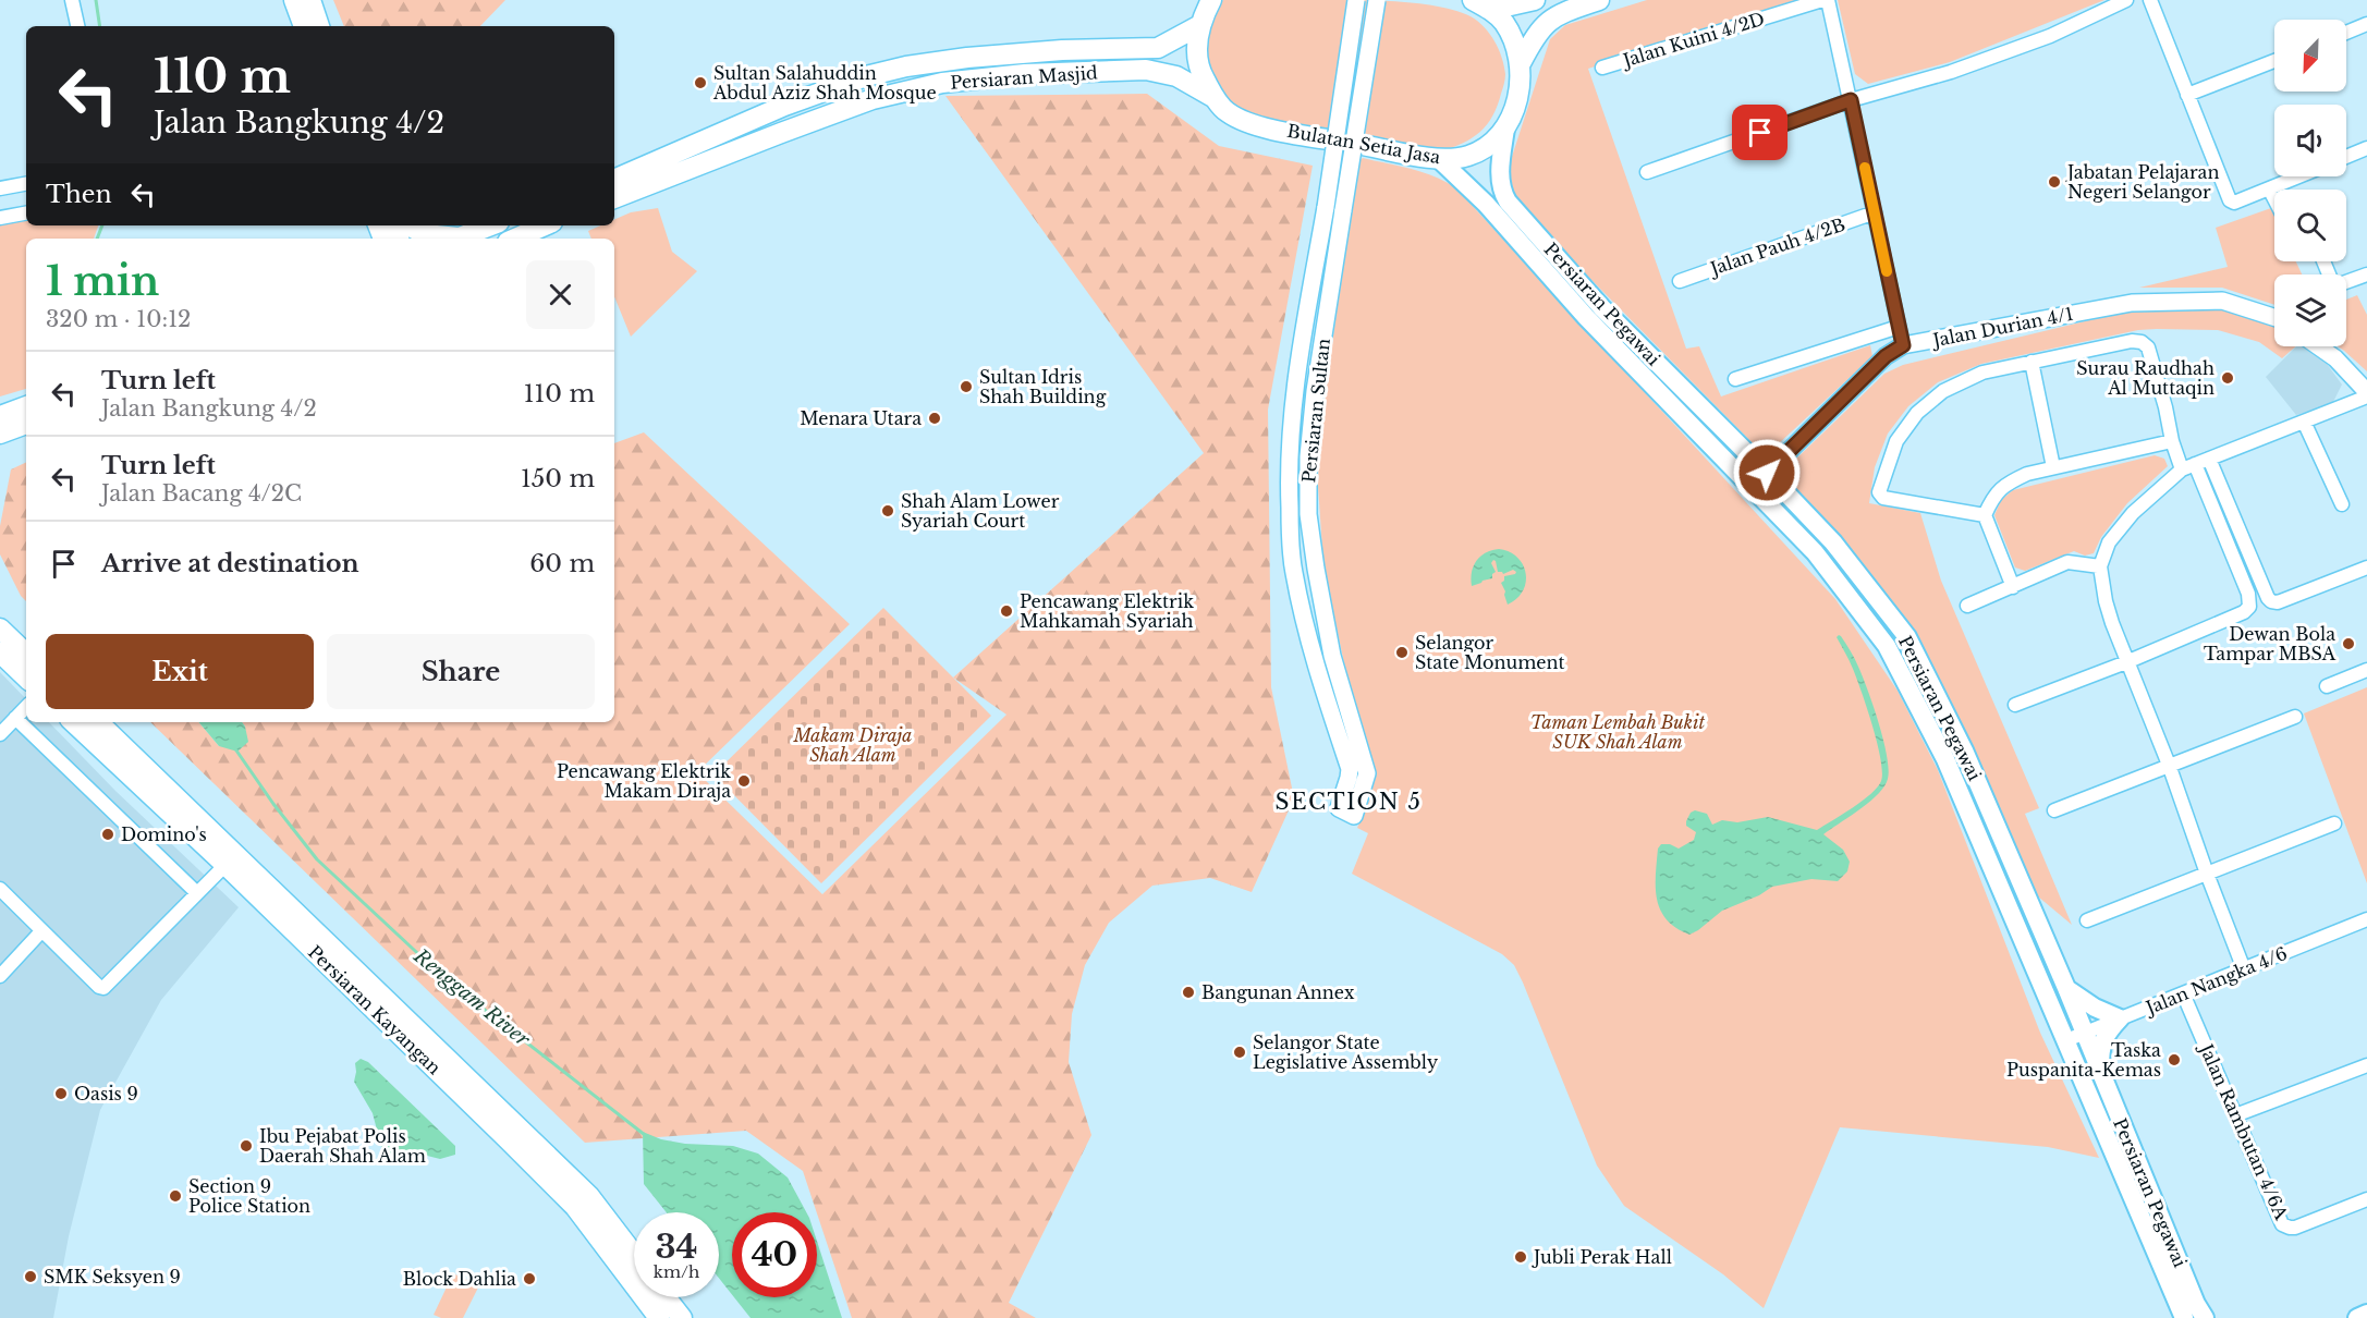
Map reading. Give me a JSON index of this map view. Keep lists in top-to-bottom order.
{
  "streets": {
    "main road": [
      "Persiaran Masjid",
      "Bulatan Setia Jasa",
      "Persiaran Pegawai",
      "Persiaran Kayangan"
    ],
    "street": [
      "Jalan Kuini 4/2D",
      "Jalan Pauh 4/2B",
      "Jalan Durian 4/1",
      "Persiaran Sultan",
      "Jalan Nangka 4/6",
      "Jalan Rambutan 4/6A"
    ]
  },
  "crossings": [
    ["Persiaran Masjid", "Bulatan Setia Jasa"],
    ["Bulatan Setia Jasa", "Persiaran Pegawai"],
    ["Persiaran Pegawai", "Jalan Durian 4/1"],
    ["Persiaran Pegawai", "Jalan Nangka 4/6"],
    ["Jalan Nangka 4/6", "Jalan Rambutan 4/6A"]
  ],
  "districts": ["SECTION 5"],
  "water": ["Renggam River"],
  "parks": ["Taman Lembah Bukit SUK Shah Alam", "Makam Diraja Shah Alam"],
  "places": [
    "Sultan Salahuddin Abdul Aziz Shah Mosque",
    "Jabatan Pelajaran Negeri Selangor",
    "Surau Raudhah Al Muttaqin",
    "Sultan Idris Shah Building",
    "Menara Utara",
    "Shah Alam Lower Syariah Court",
    "Pencawang Elektrik Mahkamah Syariah",
    "Dewan Bola Tampar MBSA",
    "Selangor State Monument",
    "Pencawang Elektrik Makam Diraja",
    "Domino's",
    "Bangunan Annex",
    "Selangor State Legislative Assembly",
    "Taska Puspanita-Kemas",
    "Oasis 9",
    "Ibu Pejabat Polis Daerah Shah Alam",
    "Section 9 Police Station",
    "Jubli Perak Hall",
    "SMK Seksyen 9",
    "Block Dahlia"
  ],
  "north": "bottom left",
  "page": {
    "turn": ["110 m", "Jalan Bangkung 4/2"],
    "then": "Then",
    "heading": ["1 min", "320 m · 10:12"],
    "list": [
      {
        "name": "Turn left",
        "note": "Jalan Bangkung 4/2",
        "value": "110 m"
      },
      {
        "name": "Turn left",
        "note": "Jalan Bacang 4/2C",
        "value": "150 m"
      },
      {
        "name": "Arrive at destination",
        "value": "60 m"
      }
    ],
    "buttons": ["Exit", "Share"],
    "speed": "34 km/h",
    "limit": "40"
  }
}
